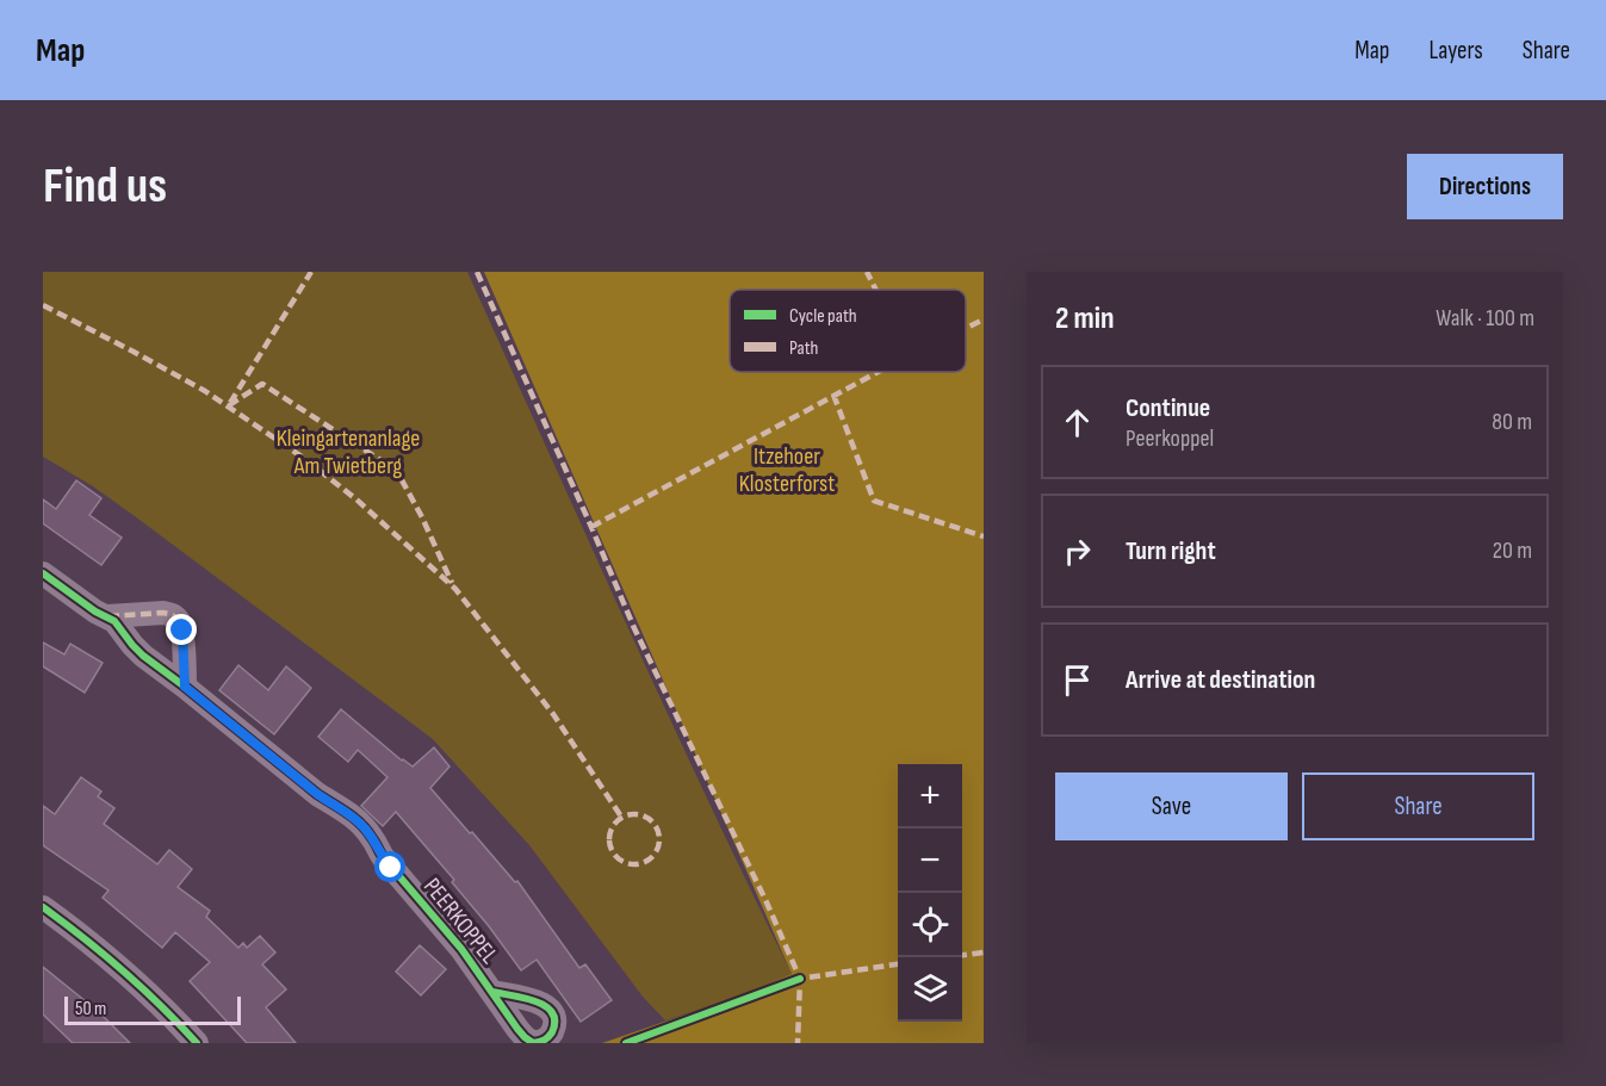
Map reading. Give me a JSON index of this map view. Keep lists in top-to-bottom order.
{
  "streets": {
    "street": ["PEERKOPPEL"]
  },
  "parks": ["Kleingartenanlage Am Twietberg", "Itzehoer Klosterforst"],
  "legend": ["Cycle path", "Path"],
  "scale_bar": "50 m",
  "page": {
    "header": "Map",
    "nav": ["Map", "Layers", "Share"],
    "buttons": [
      "Directions",
      ["Save", "Share"]
    ],
    "title": "Find us",
    "heading": ["2 min", "Walk · 100 m"],
    "list": [
      ["Continue", "Peerkoppel", "80 m"],
      ["Turn right", "20 m"],
      "Arrive at destination"
    ],
    "map_buttons": ["+", "−"],
    "scale": "50 m"
  }
}
